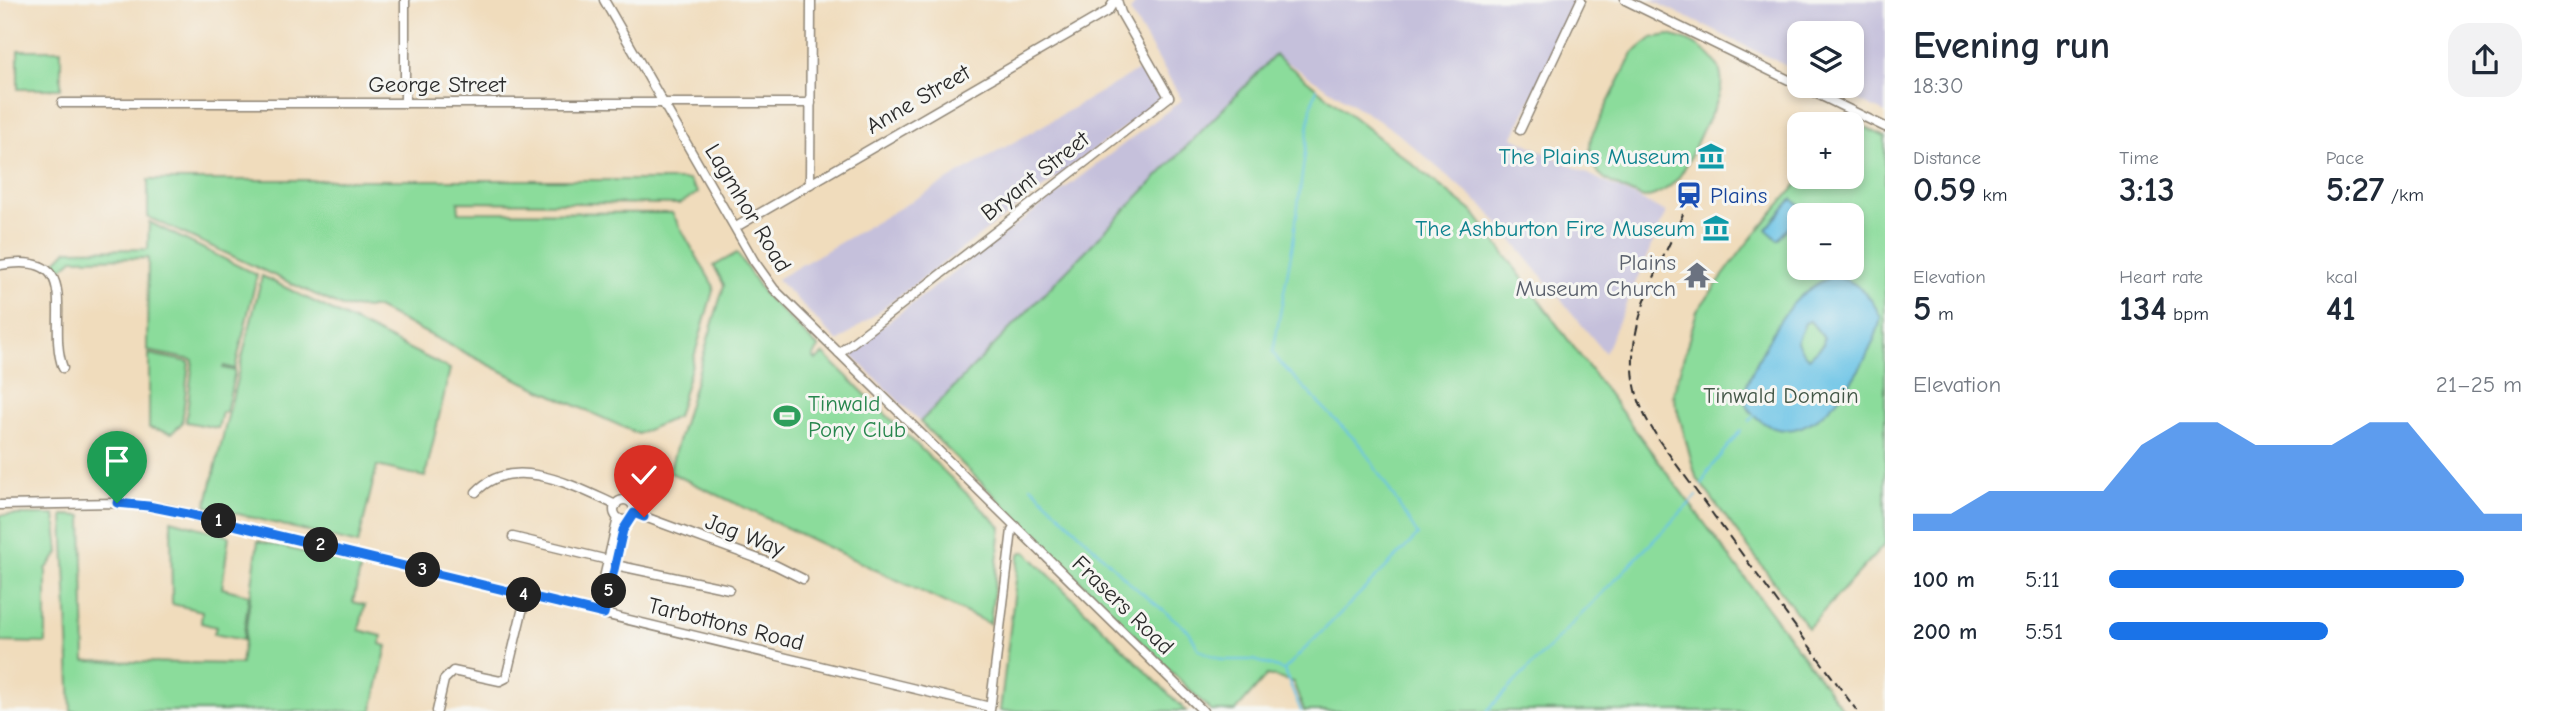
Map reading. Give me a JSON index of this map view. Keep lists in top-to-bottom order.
{
  "streets": {
    "street": [
      "George Street",
      "Anne Street",
      "Bryant Street",
      "Lagmhor Road",
      "Jag Way",
      "Frasers Road",
      "Tarbottons Road"
    ]
  },
  "crossings": [
    ["George Street", "Lagmhor Road"],
    ["Anne Street", "Bryant Street"],
    ["Anne Street", "Lagmhor Road"],
    ["Bryant Street", "Lagmhor Road"],
    ["Lagmhor Road", "Frasers Road"]
  ],
  "parks": ["Tinwald Domain"],
  "places": {
    "museum": ["The Plains Museum", "The Ashburton Fire Museum"],
    "station": ["Plains"],
    "temple": ["Plains Museum Church"],
    "sports": ["Tinwald Pony Club"]
  },
  "page": {
    "heading": ["Evening run", "18:30"],
    "map_buttons": ["+", "−"],
    "stats": [
      ["Distance", "0.59 km"],
      ["Time", "3:13"],
      ["Pace", "5:27 /km"],
      ["Elevation", "5 m"],
      ["Heart rate", "134 bpm"],
      ["kcal", "41"]
    ],
    "chart": ["Elevation", "21–25 m"],
    "pins": [
      "1",
      "2",
      "3",
      "5",
      "4"
    ],
    "list": [
      {
        "name": "100 m",
        "note": "5:11"
      },
      {
        "name": "200 m",
        "note": "5:51"
      }
    ]
  }
}
